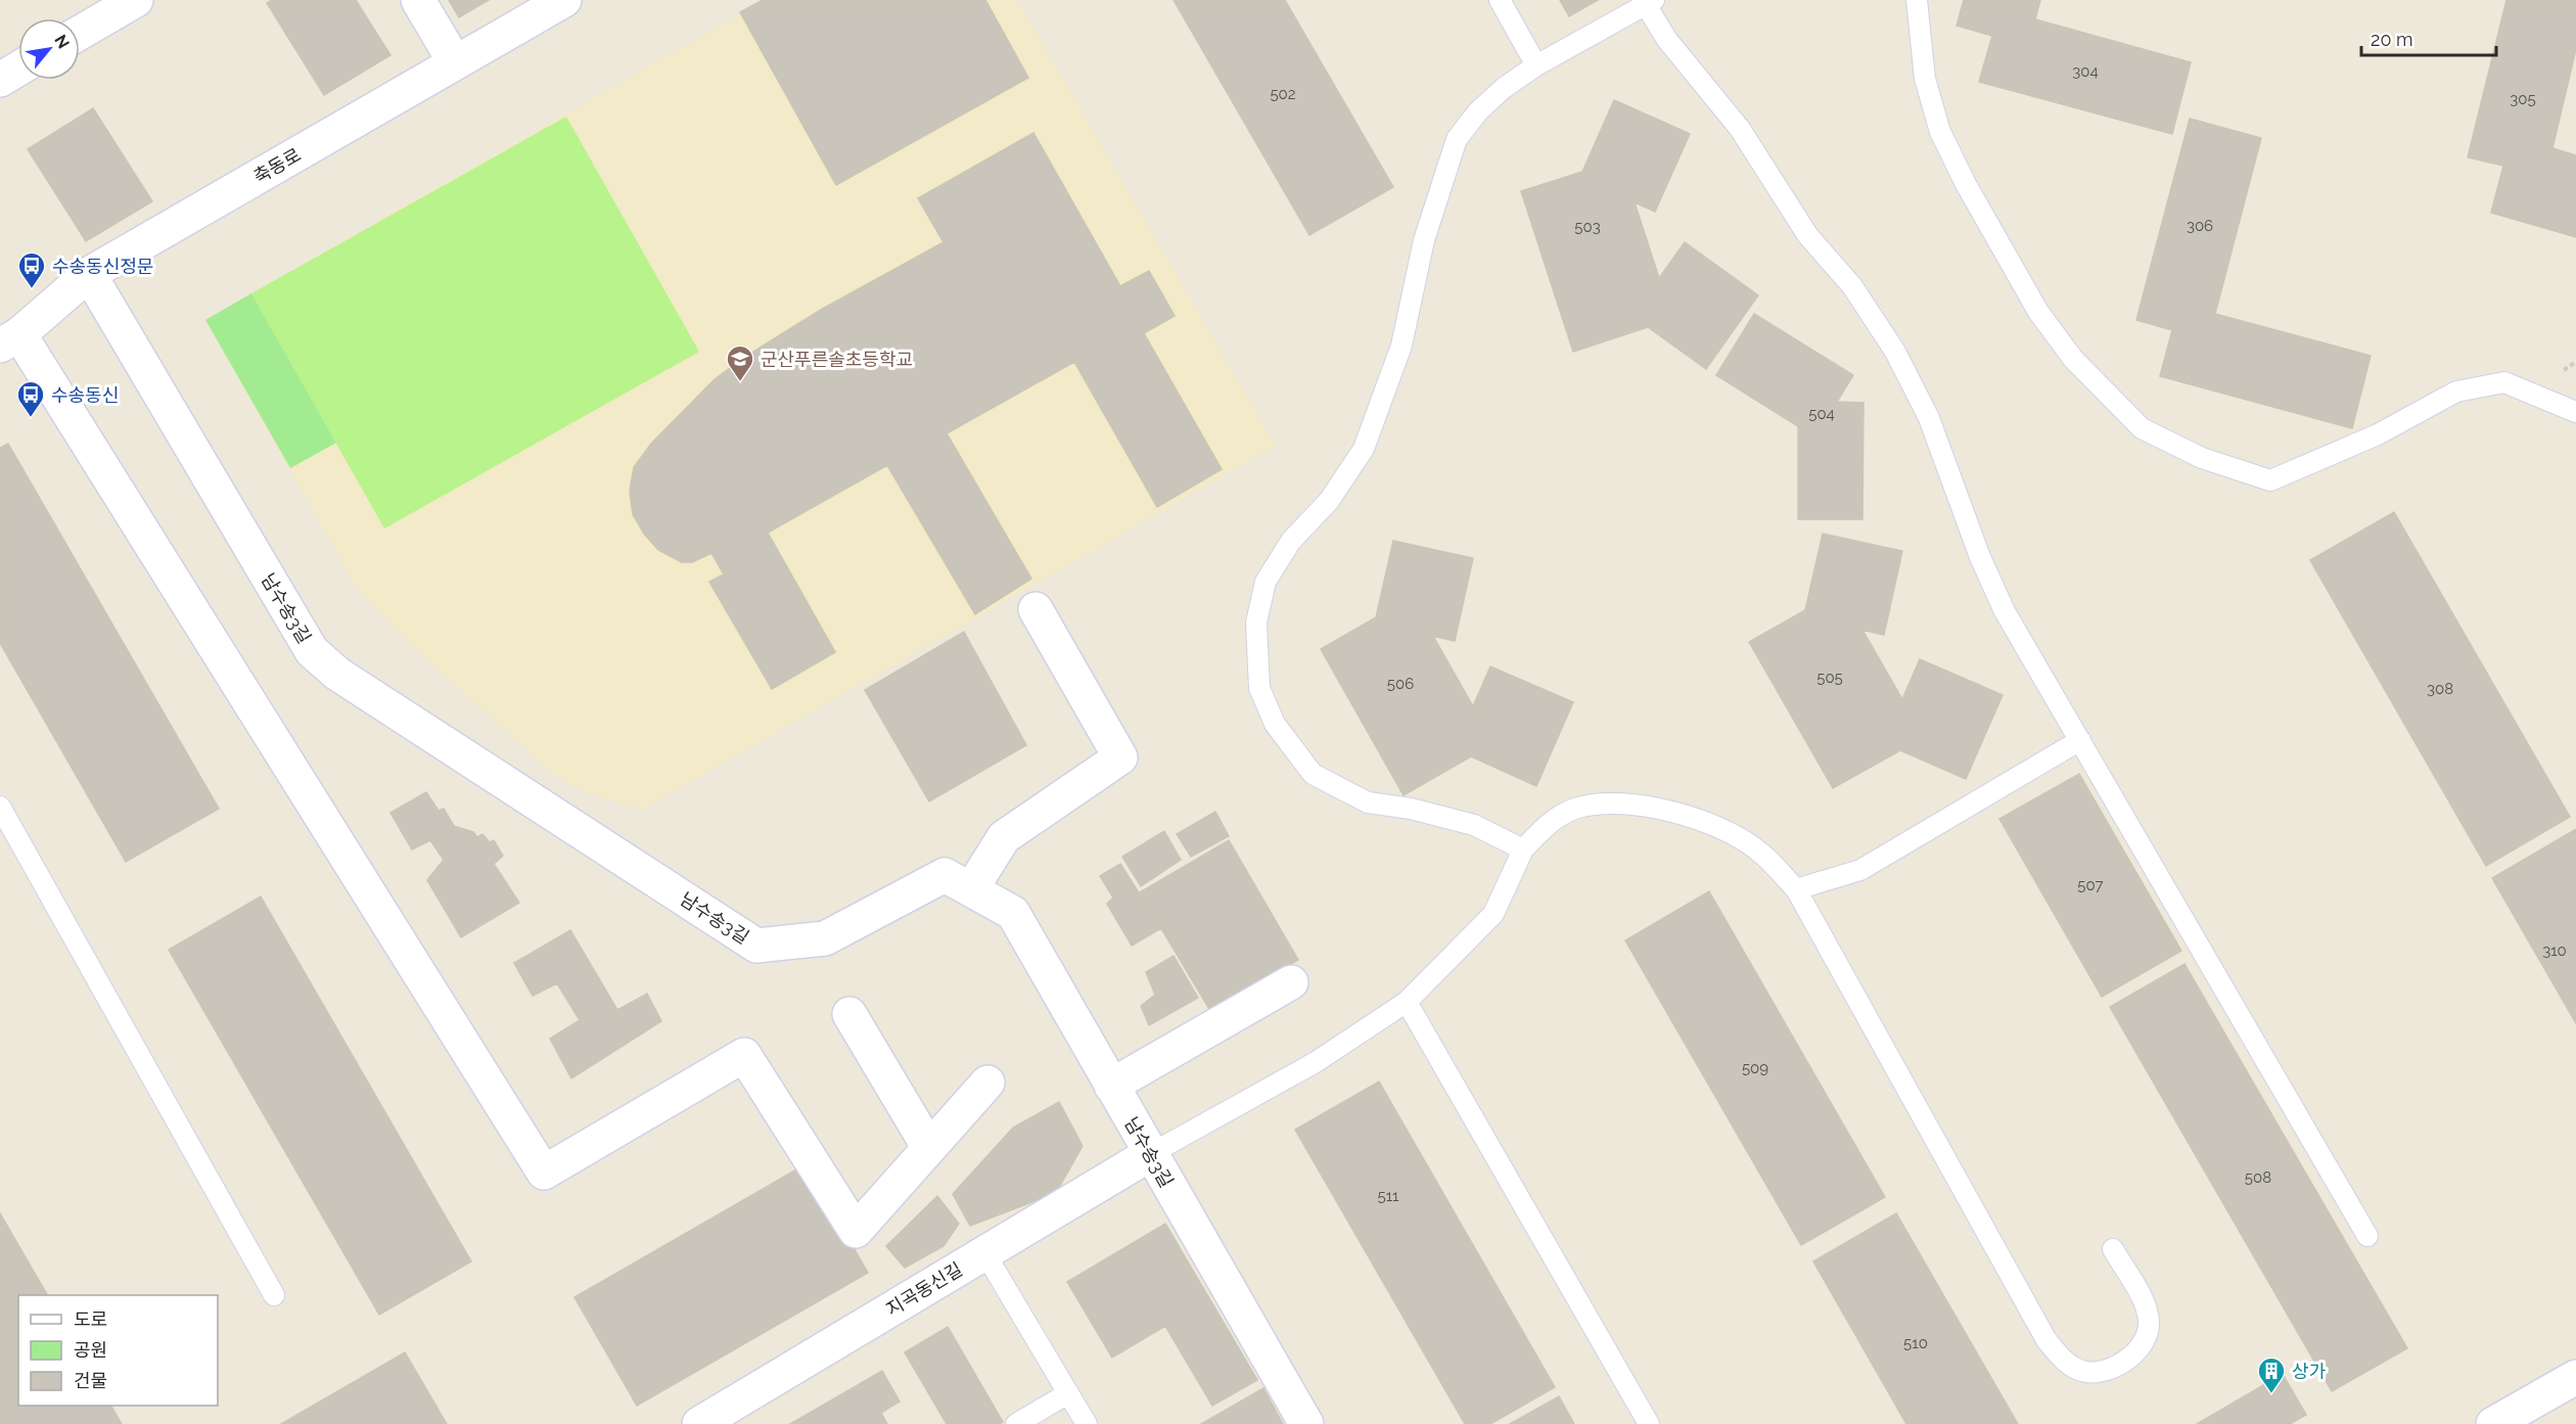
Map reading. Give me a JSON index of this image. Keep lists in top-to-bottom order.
{
  "streets": {
    "street": ["축동로", "남수송3길", "지곡동신길"]
  },
  "crossings": [
    ["축동로", "남수송3길"],
    ["남수송3길", "지곡동신길"]
  ],
  "places": {
    "bus stop": ["수송동신정문", "수송동신"],
    "school or university": ["군산푸른솔초등학교"],
    "building": ["상가"]
  },
  "house_numbers": [
    "304",
    "502",
    "305",
    "306",
    "503",
    "504",
    "505",
    "506",
    "308",
    "507",
    "310",
    "509",
    "508",
    "511",
    "510"
  ],
  "legend": ["도로", "공원", "건물"],
  "scale_bar": "20 m",
  "north": "top right"
}
